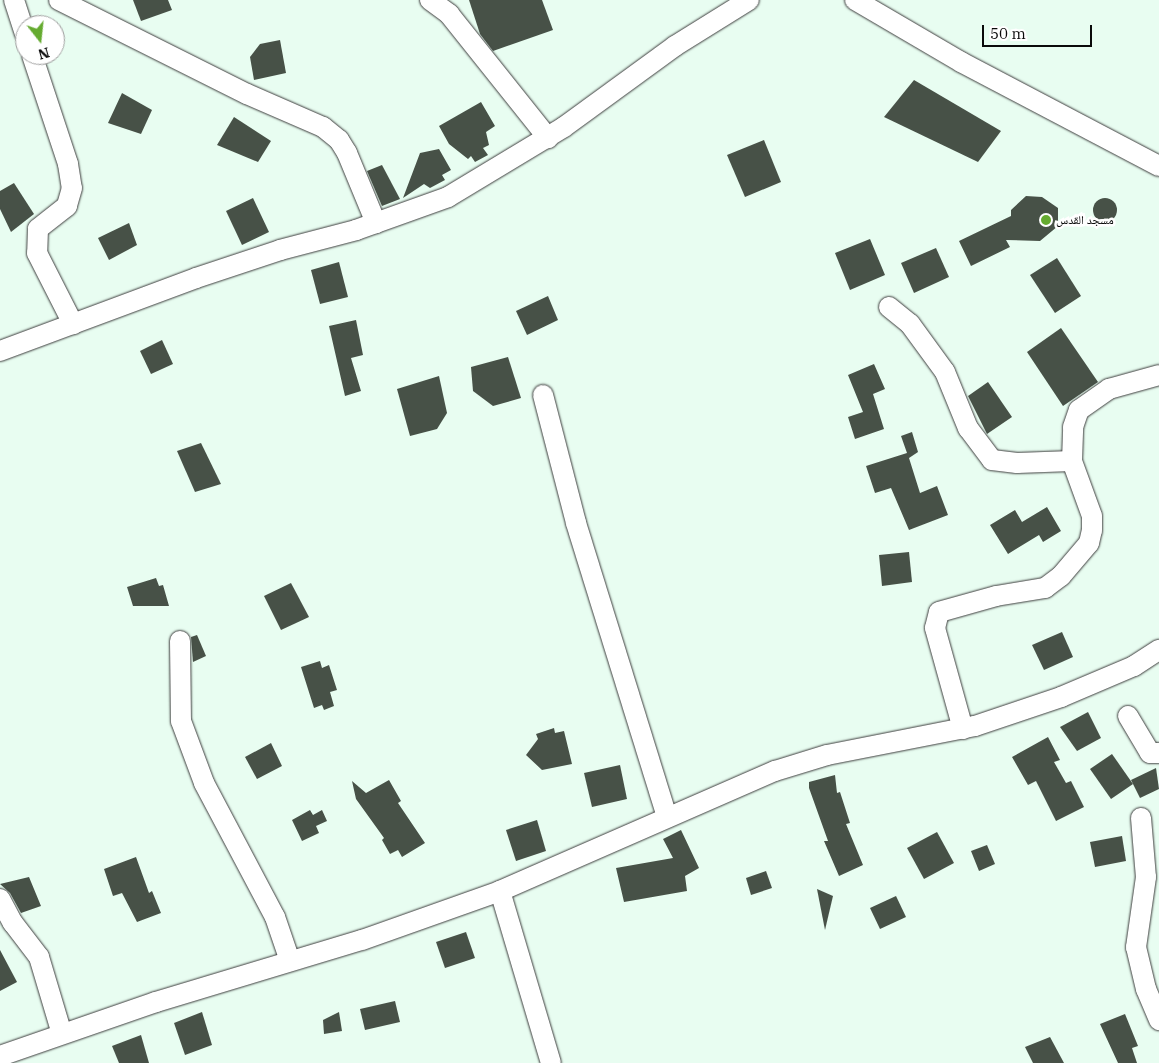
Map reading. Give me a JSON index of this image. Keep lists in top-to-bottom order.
{
  "places": ["مسجد القدس"],
  "scale_bar": "50 m",
  "north": "bottom"
}
